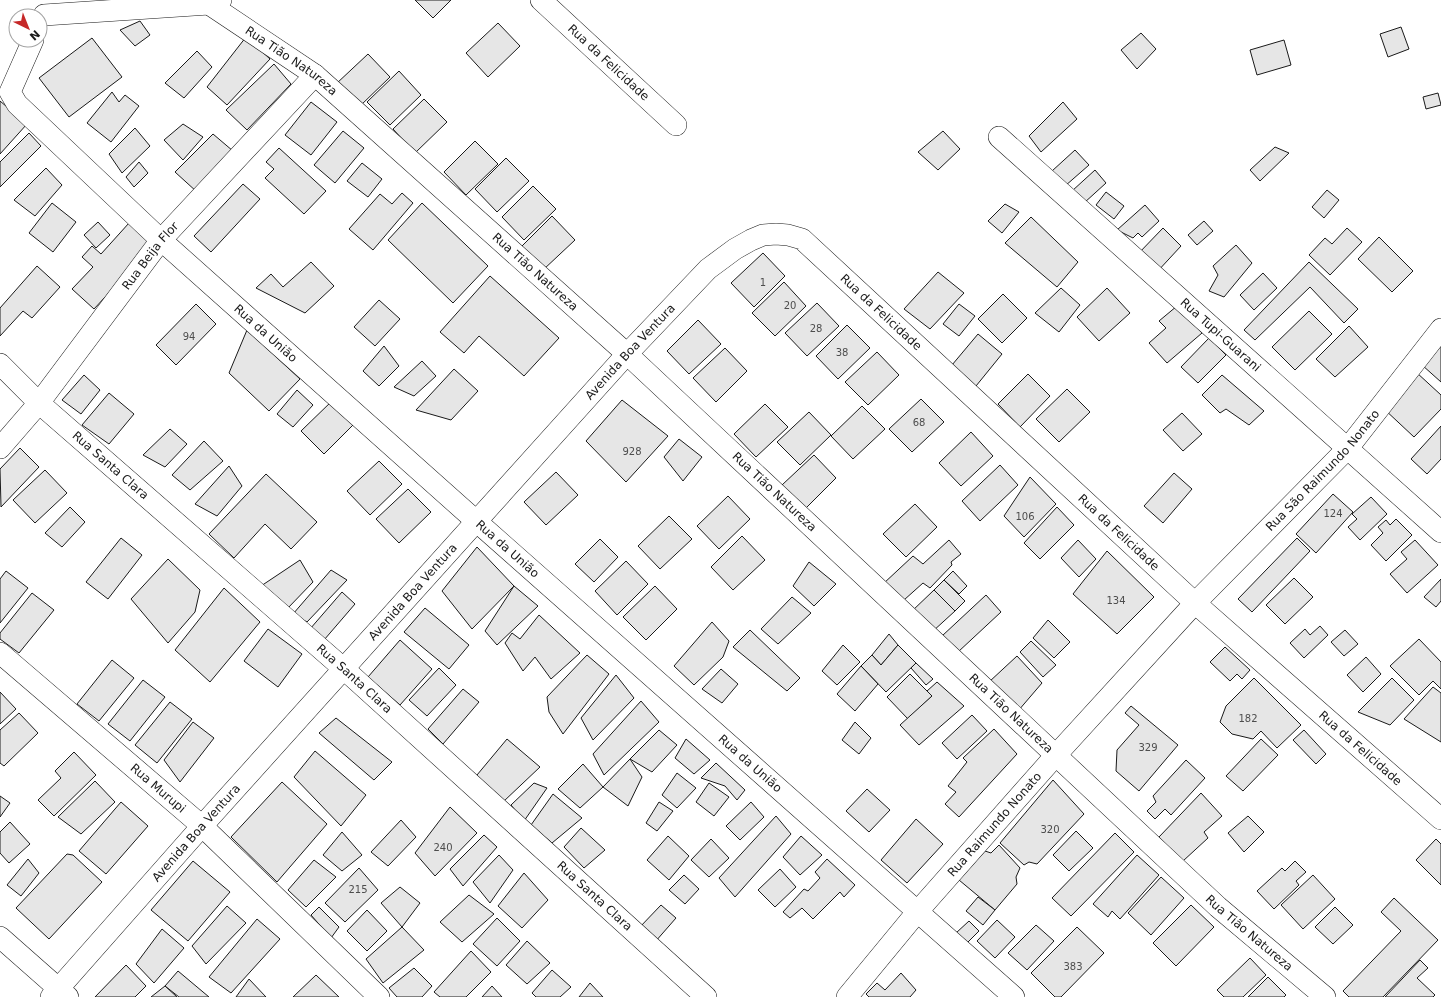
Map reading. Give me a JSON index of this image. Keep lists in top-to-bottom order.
{
  "streets": {
    "street": [
      "Rua Tião Natureza",
      "Rua da Felicidade",
      "Rua Beija Flor",
      "Rua da União",
      "Rua Tupi-Guarani",
      "Avenida Boa Ventura",
      "Rua Santa Clara",
      "Rua São Raimundo Nonato",
      "Rua Murupi",
      "Rua Raimundo Nonato"
    ]
  },
  "crossings": [
    ["Rua Tião Natureza", "Rua Beija Flor"],
    ["Rua Tião Natureza", "Avenida Boa Ventura"],
    ["Rua Tião Natureza", "Rua Raimundo Nonato"],
    ["Rua da Felicidade", "Avenida Boa Ventura"],
    ["Rua da Felicidade", "Rua São Raimundo Nonato"],
    ["Rua da Felicidade", "Rua Raimundo Nonato"],
    ["Rua Beija Flor", "Rua da União"],
    ["Rua Beija Flor", "Rua Santa Clara"],
    ["Rua da União", "Avenida Boa Ventura"],
    ["Rua da União", "Rua Raimundo Nonato"],
    ["Rua Tupi-Guarani", "Rua São Raimundo Nonato"],
    ["Avenida Boa Ventura", "Rua Santa Clara"],
    ["Avenida Boa Ventura", "Rua Murupi"],
    ["Rua São Raimundo Nonato", "Rua Raimundo Nonato"]
  ],
  "house_numbers": [
    "1",
    "20",
    "28",
    "94",
    "38",
    "68",
    "928",
    "124",
    "106",
    "134",
    "182",
    "329",
    "320",
    "240",
    "215",
    "383"
  ],
  "north": "bottom right"
}
